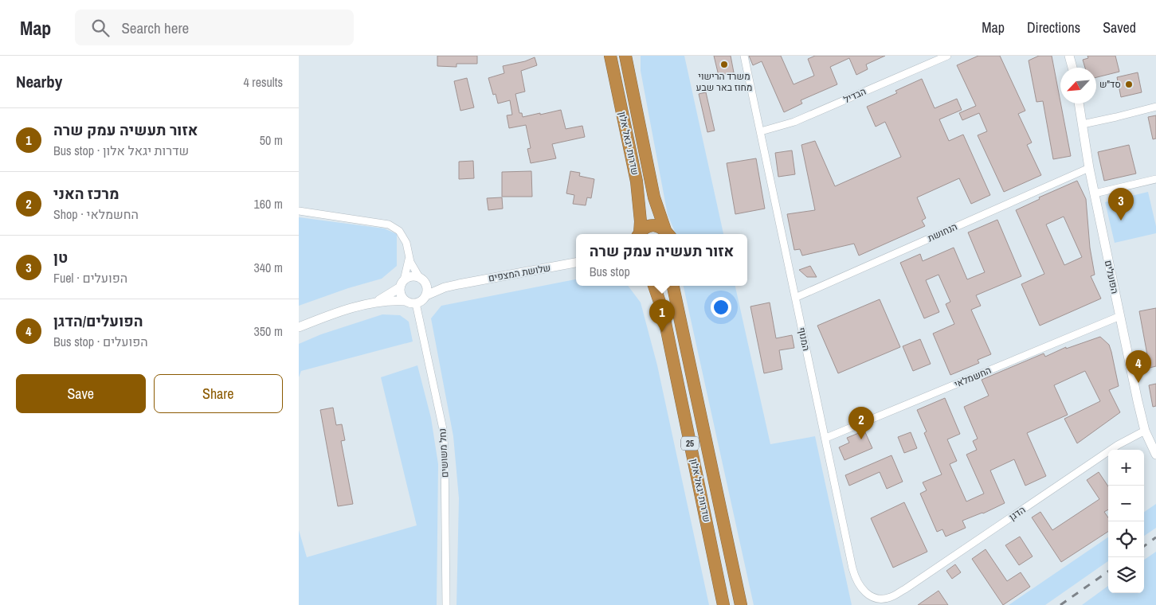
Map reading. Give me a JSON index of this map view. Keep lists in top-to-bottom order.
{
  "streets": {
    "highway": ["שדרות יגאל אלון", "25"],
    "street": [
      "הבדיל",
      "הנחושת",
      "שלושת המצפים",
      "הפועלים",
      "המנוף",
      "החשמלאי",
      "נחל משושים",
      "הדגן"
    ]
  },
  "crossings": [
    ["הבדיל", "המנוף"],
    ["הנחושת", "הפועלים"],
    ["הנחושת", "המנוף"],
    ["שלושת המצפים", "נחל משושים"],
    ["הפועלים", "החשמלאי"],
    ["הפועלים", "הדגן"],
    ["המנוף", "החשמלאי"],
    ["המנוף", "הדגן"]
  ],
  "places": ["משרד הרישוי מחוז באר שבע", "סד\"ש"],
  "north": "bottom left",
  "page": {
    "header": "Map",
    "search": "Search here",
    "nav": ["Map", "Directions", "Saved"],
    "heading": ["Nearby", "4 results"],
    "list": [
      {
        "mark": "1",
        "name": "אזור תעשיה עמק שרה",
        "note": "Bus stop · שדרות יגאל אלון",
        "value": "50 m"
      },
      {
        "mark": "2",
        "name": "מרכז האני",
        "note": "Shop · החשמלאי",
        "value": "160 m"
      },
      {
        "mark": "3",
        "name": "טן",
        "note": "Fuel · הפועלים",
        "value": "340 m"
      },
      {
        "mark": "4",
        "name": "הפועלים/הדגן",
        "note": "Bus stop · הפועלים",
        "value": "350 m"
      }
    ],
    "pins": [
      "3",
      "1",
      "4",
      "2"
    ],
    "popup": ["אזור תעשיה עמק שרה", "Bus stop"],
    "buttons": ["Save", "Share"],
    "map_buttons": ["+", "−"]
  }
}
